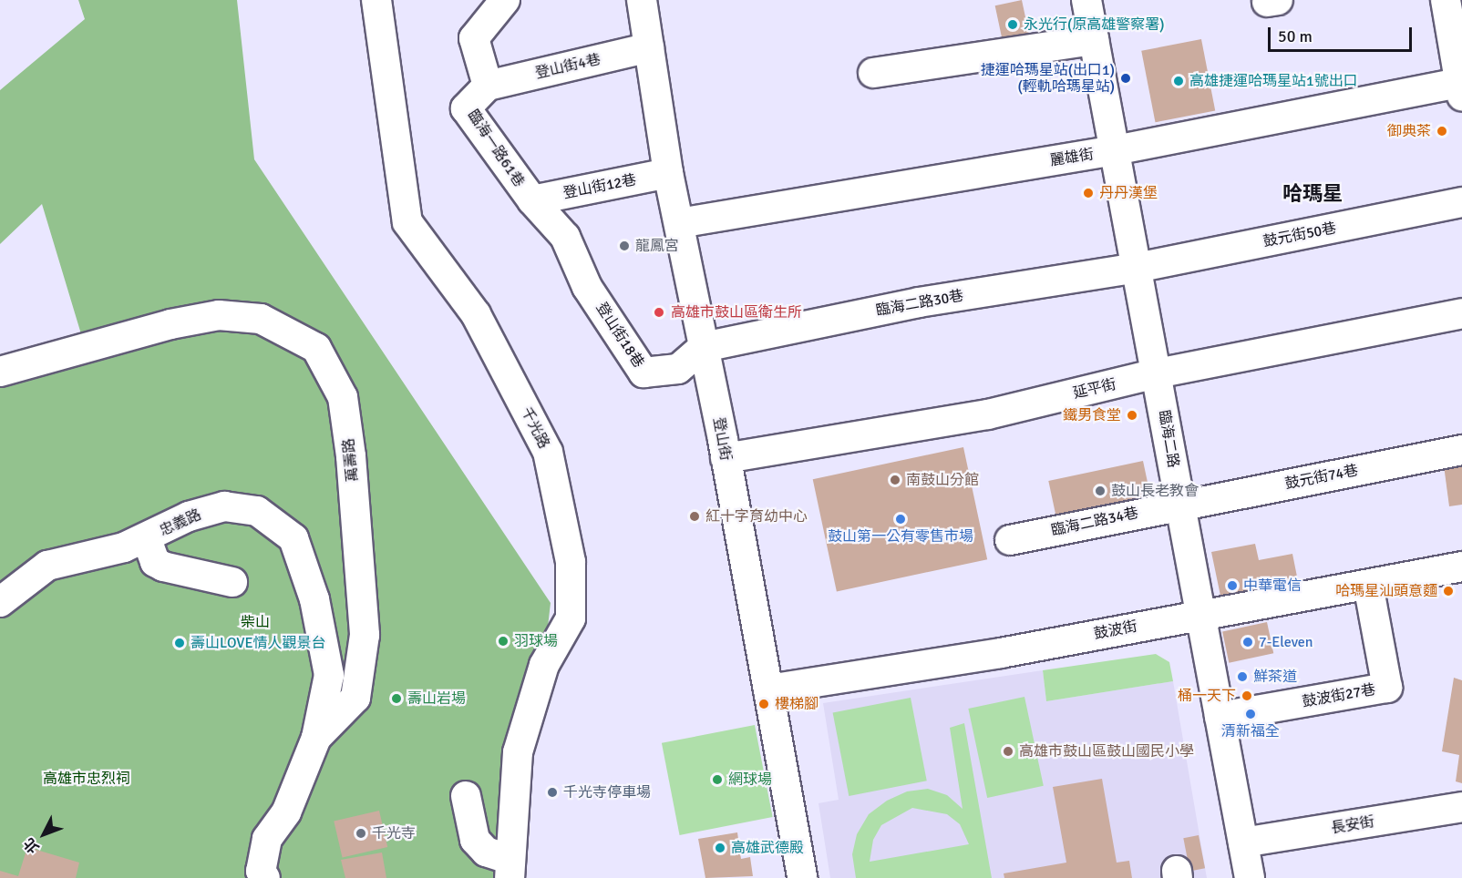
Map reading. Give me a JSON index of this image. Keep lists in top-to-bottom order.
{
  "streets": {
    "street": [
      "登山街4巷",
      "臨海一路61巷",
      "麗雄街",
      "登山街12巷",
      "鼓元街50巷",
      "臨海二路30巷",
      "登山街18巷",
      "延平街",
      "千光路",
      "登山街",
      "臨海二路",
      "萬壽路",
      "鼓元街74巷",
      "臨海二路34巷",
      "忠義路",
      "鼓波街",
      "鼓波街27巷",
      "長安街"
    ]
  },
  "crossings": [
    ["登山街4巷", "臨海一路61巷"],
    ["登山街4巷", "登山街"],
    ["臨海一路61巷", "登山街12巷"],
    ["臨海一路61巷", "登山街18巷"],
    ["麗雄街", "登山街"],
    ["麗雄街", "臨海二路"],
    ["登山街12巷", "登山街"],
    ["鼓元街50巷", "臨海二路30巷"],
    ["鼓元街50巷", "臨海二路"],
    ["臨海二路30巷", "登山街18巷"],
    ["臨海二路30巷", "登山街"],
    ["臨海二路30巷", "臨海二路"],
    ["登山街18巷", "登山街"],
    ["延平街", "登山街"],
    ["延平街", "臨海二路"],
    ["登山街", "鼓波街"],
    ["臨海二路", "鼓元街74巷"],
    ["臨海二路", "臨海二路34巷"],
    ["臨海二路", "鼓波街"],
    ["臨海二路", "鼓波街27巷"],
    ["臨海二路", "長安街"],
    ["萬壽路", "忠義路"],
    ["鼓元街74巷", "臨海二路34巷"],
    ["鼓波街", "鼓波街27巷"]
  ],
  "districts": ["哈瑪星"],
  "parks": ["柴山", "高雄市忠烈祠"],
  "places": [
    "永光行(原高雄警察署)",
    "捷運哈瑪星站(出口1) (輕軌哈瑪星站)",
    "高雄捷運哈瑪星站1號出口",
    "御典茶",
    "丹丹漢堡",
    "龍鳳宮",
    "高雄市鼓山區衛生所",
    "鐵男食堂",
    "南鼓山分館",
    "鼓山長老教會",
    "紅十字育幼中心",
    "鼓山第一公有零售市場",
    "中華電信",
    "哈瑪星汕頭意麵",
    "羽球場",
    "7-Eleven",
    "壽山LOVE情人觀景台",
    "鮮茶道",
    "桶一天下",
    "壽山岩場",
    "樓梯腳",
    "清新福全",
    "高雄市鼓山區鼓山國民小學",
    "網球場",
    "千光寺停車場",
    "千光寺",
    "高雄武德殿"
  ],
  "scale_bar": "50 m",
  "north": "bottom left"
}
